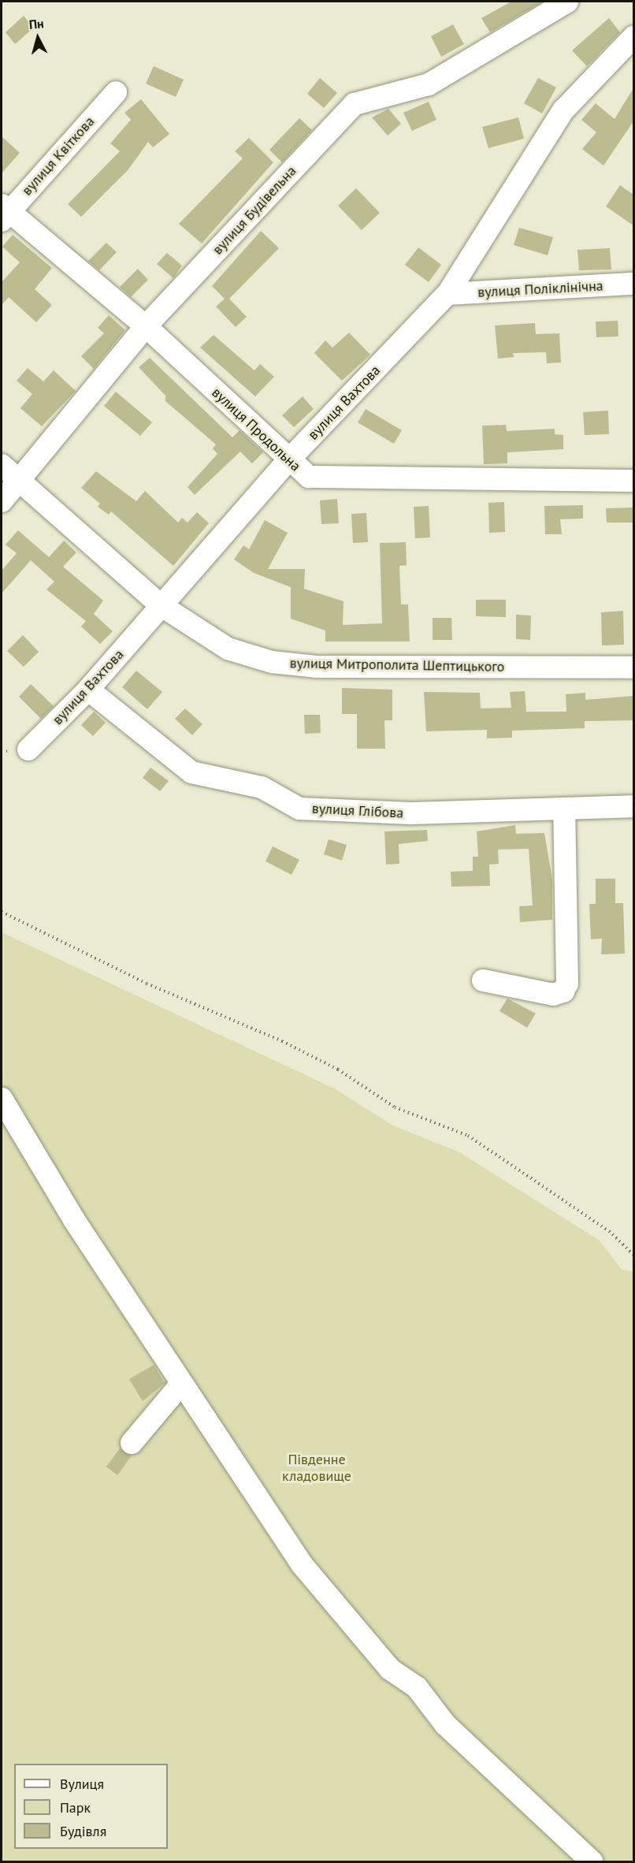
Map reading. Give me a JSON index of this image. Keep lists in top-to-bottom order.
{
  "streets": {
    "street": [
      "вулиця Квіткова",
      "вулиця Будівельна",
      "вулиця Поліклінічна",
      "вулиця Вахтова",
      "вулиця Продольна",
      "вулиця Митрополита Шептицького",
      "вулиця Глібова"
    ]
  },
  "crossings": [
    ["вулиця Квіткова", "вулиця Продольна"],
    ["вулиця Будівельна", "вулиця Продольна"],
    ["вулиця Будівельна", "вулиця Митрополита Шептицького"],
    ["вулиця Поліклінічна", "вулиця Вахтова"],
    ["вулиця Вахтова", "вулиця Продольна"],
    ["вулиця Вахтова", "вулиця Митрополита Шептицького"],
    ["вулиця Вахтова", "вулиця Глібова"]
  ],
  "parks": ["Південне кладовище"],
  "legend": ["Вулиця", "Парк", "Будівля"],
  "north": "top"
}
